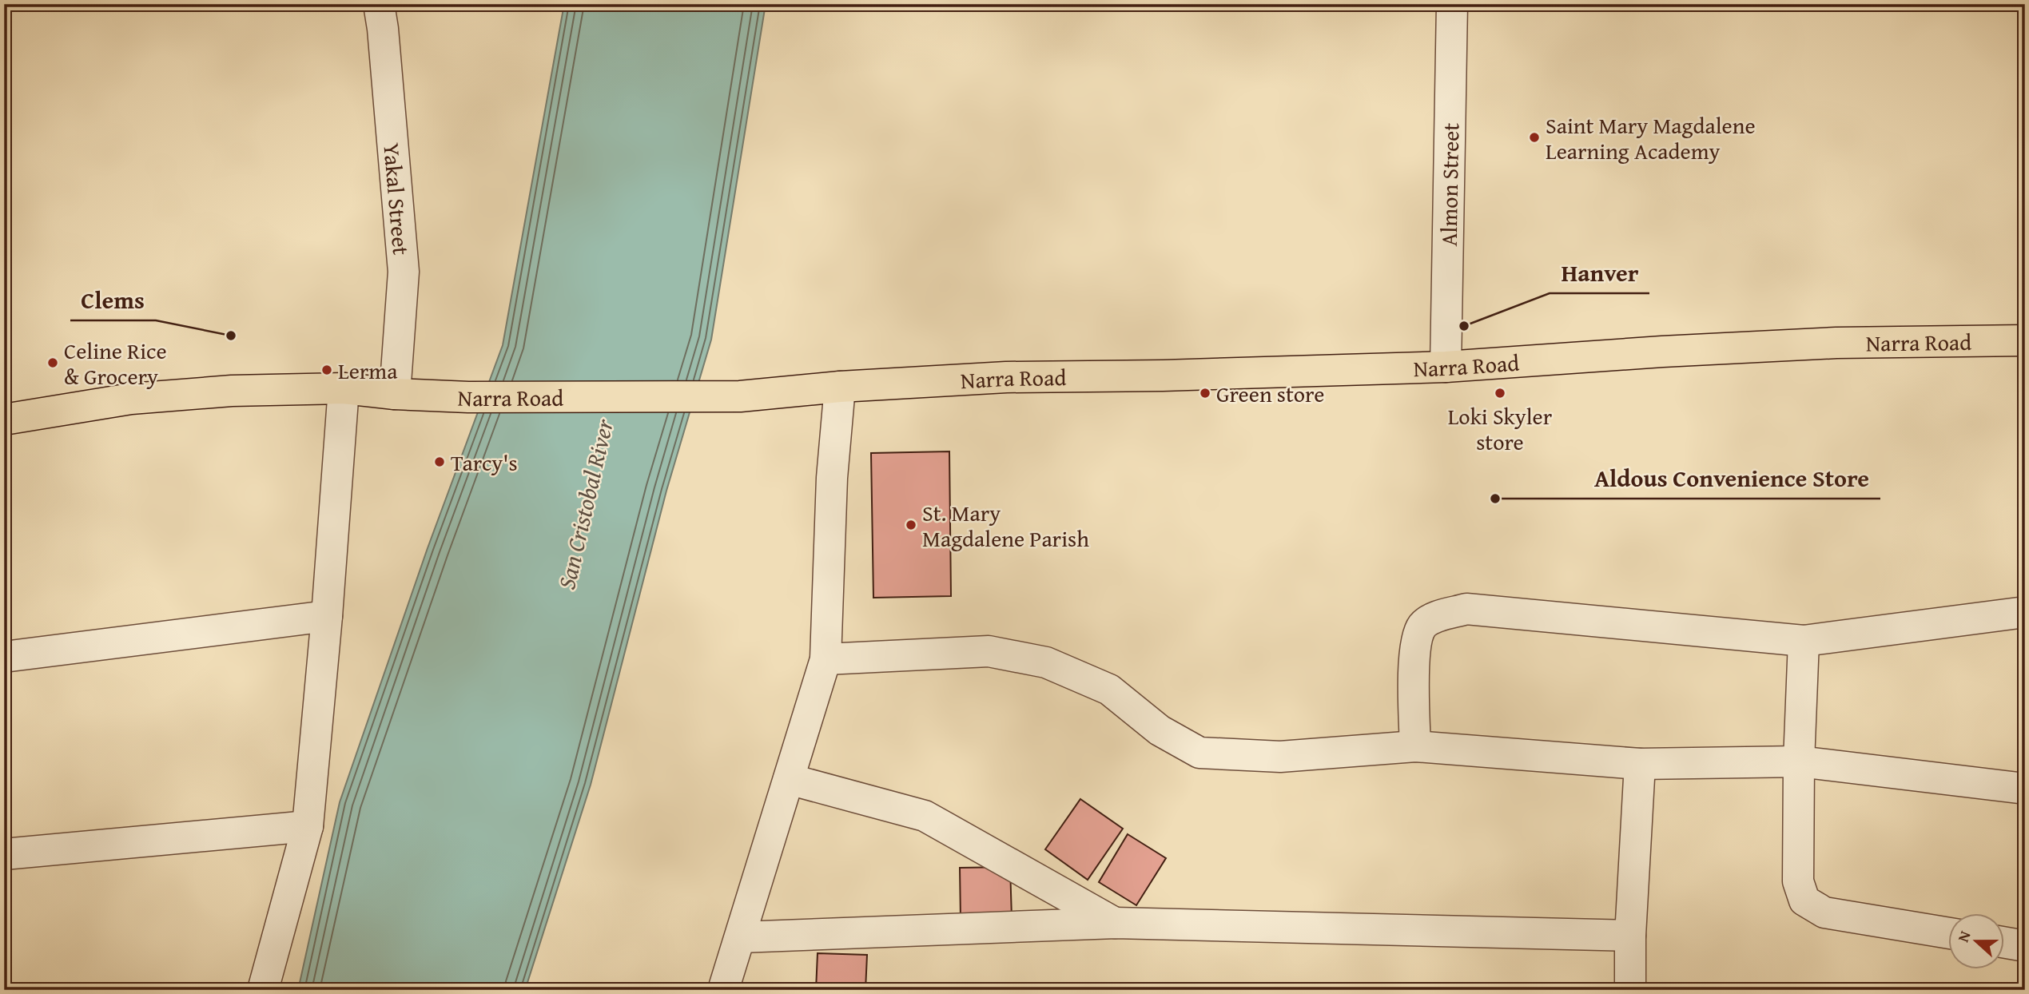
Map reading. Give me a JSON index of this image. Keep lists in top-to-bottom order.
{
  "streets": {
    "main road": ["Narra Road"],
    "street": ["Almon Street", "Yakal Street"]
  },
  "crossings": [
    ["Almon Street", "Narra Road"],
    ["Yakal Street", "Narra Road"]
  ],
  "water": ["San Cristobal River"],
  "places": [
    "Saint Mary Magdalene Learning Academy",
    "Hanver",
    "Clems",
    "Celine Rice & Grocery",
    "Lerma",
    "Green store",
    "Loki Skyler store",
    "Tarcy's",
    "Aldous Convenience Store",
    "St. Mary Magdalene Parish"
  ],
  "north": "left"
}
